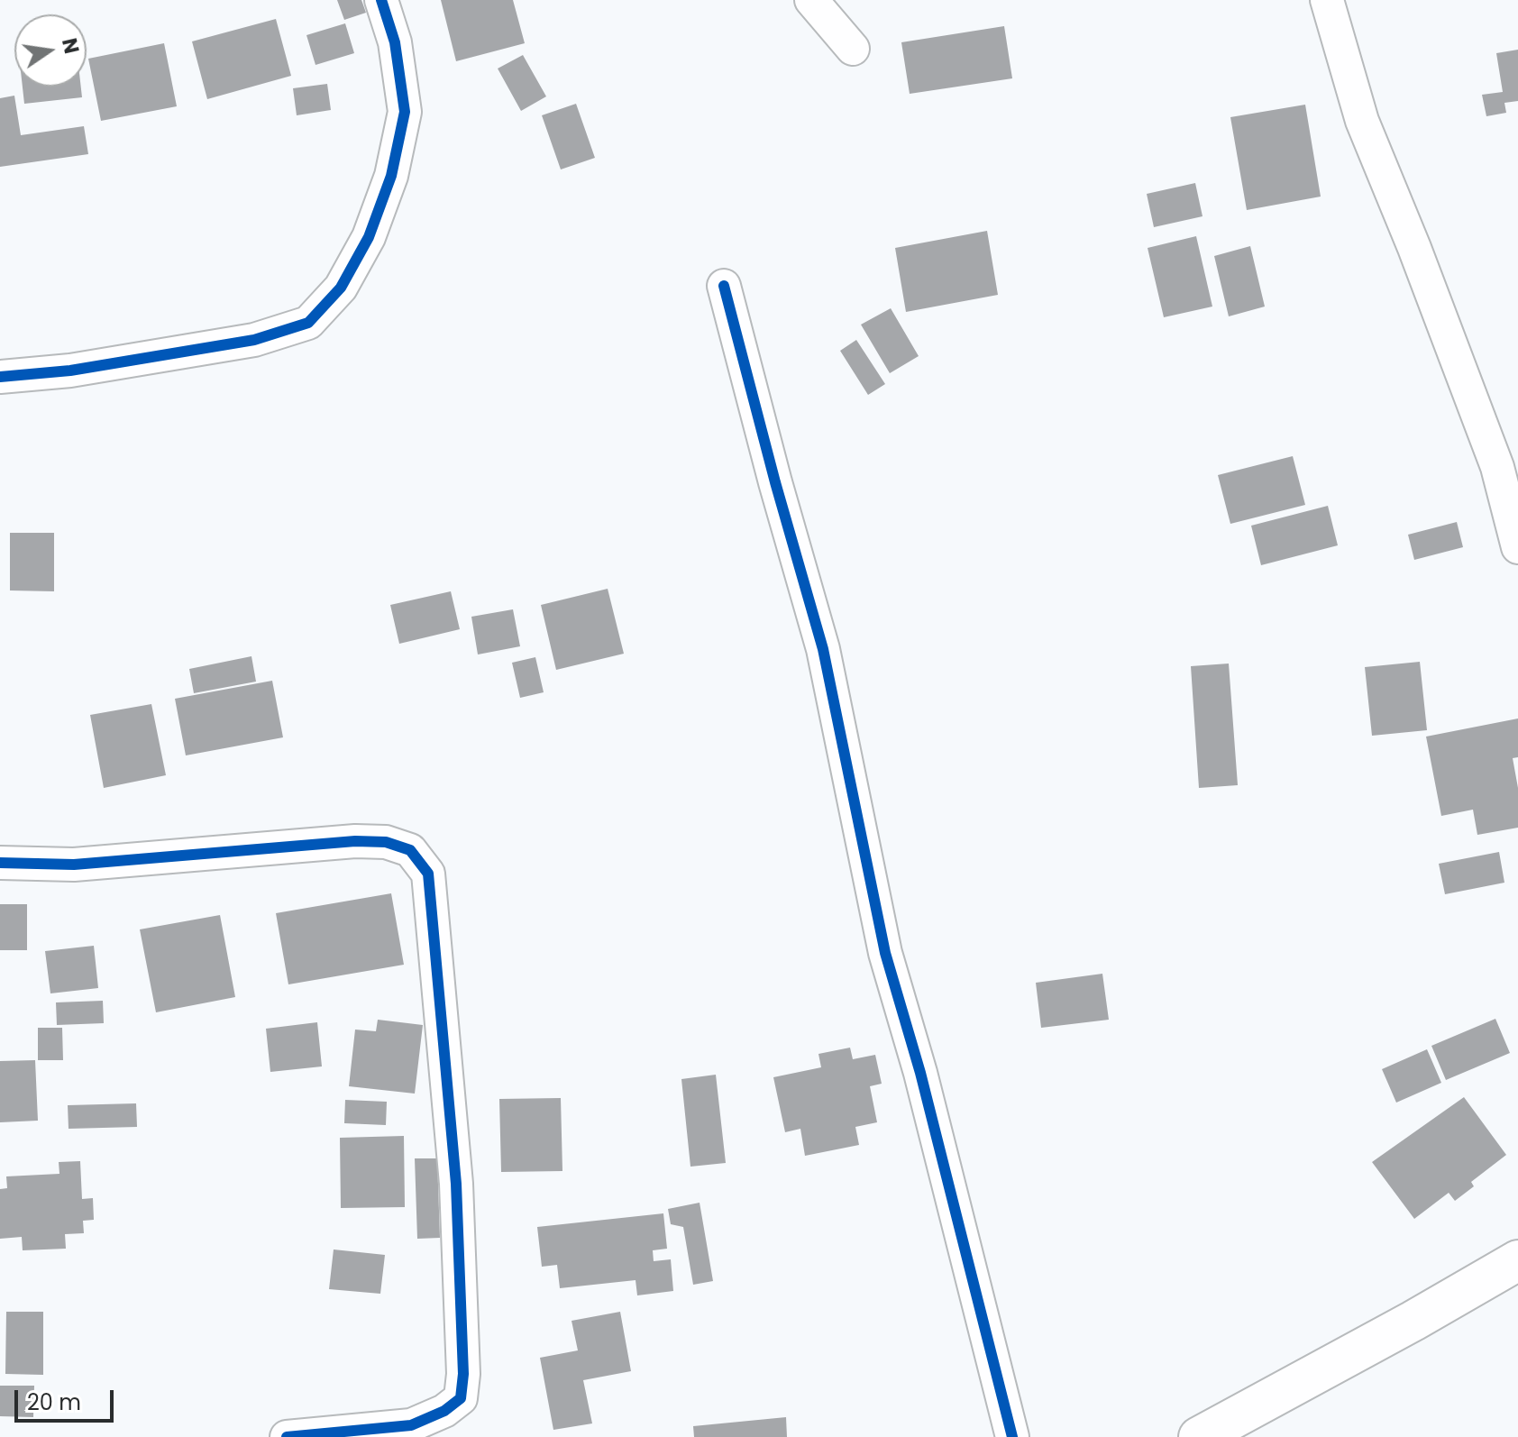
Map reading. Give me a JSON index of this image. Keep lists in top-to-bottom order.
{
  "scale_bar": "20 m",
  "north": "right"
}
